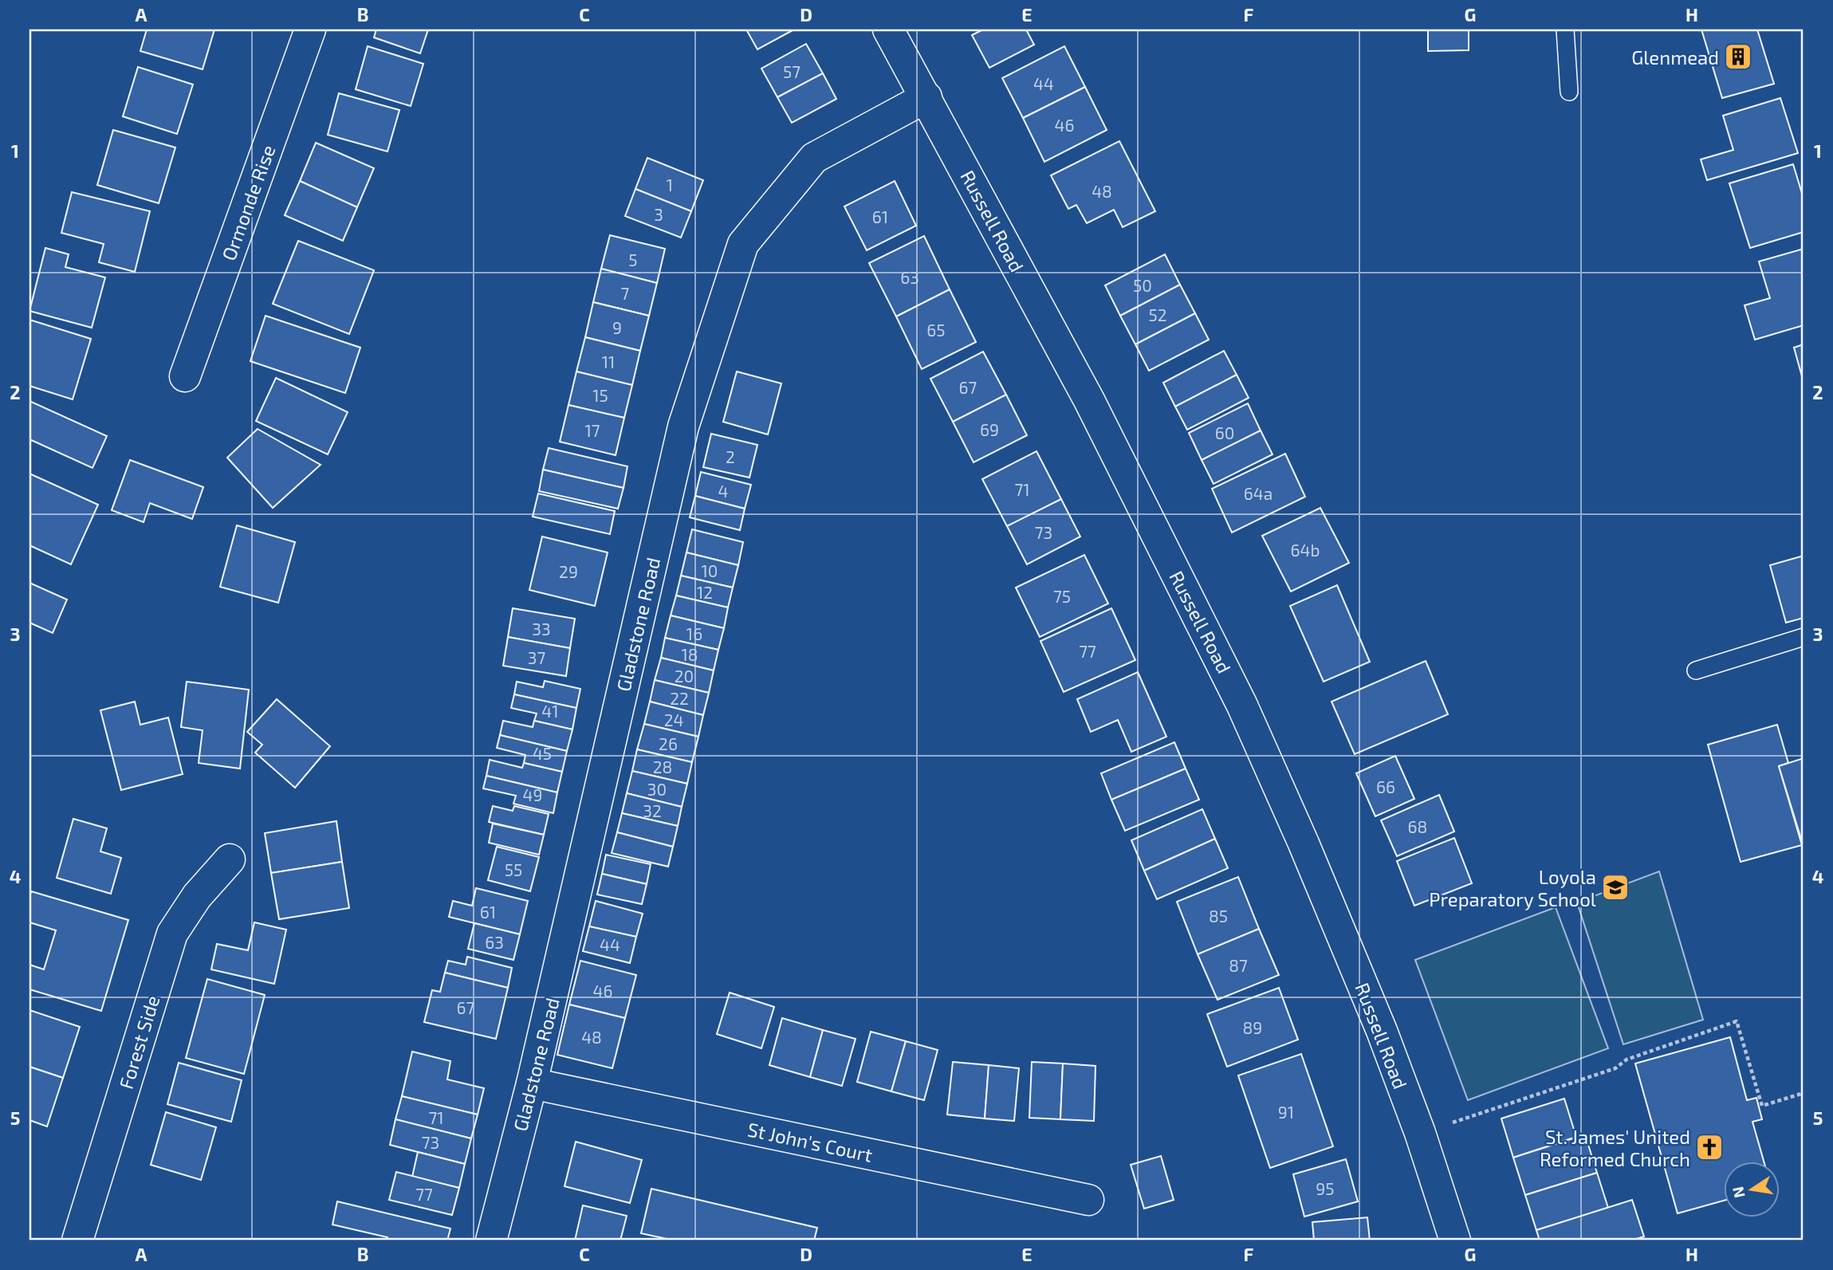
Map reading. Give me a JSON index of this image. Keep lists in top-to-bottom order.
{
  "streets": {
    "street": [
      "Ormonde Rise",
      "Russell Road",
      "Gladstone Road",
      "Forest Side",
      "St John's Court"
    ]
  },
  "crossings": [
    ["Russell Road", "Gladstone Road"],
    ["Gladstone Road", "St John's Court"]
  ],
  "places": {
    "building": ["Glenmead"],
    "school or university": ["Loyola Preparatory School"],
    "church": ["St. James' United Reformed Church"]
  },
  "house_numbers": [
    "57",
    "44",
    "46",
    "1",
    "48",
    "3",
    "61",
    "5",
    "63",
    "50",
    "7",
    "52",
    "9",
    "65",
    "11",
    "67",
    "15",
    "69",
    "17",
    "60",
    "2",
    "71",
    "4",
    "64a",
    "73",
    "64b",
    "10",
    "29",
    "12",
    "75",
    "33",
    "16",
    "77",
    "18",
    "37",
    "20",
    "22",
    "41",
    "24",
    "26",
    "45",
    "28",
    "66",
    "30",
    "49",
    "32",
    "68",
    "55",
    "61",
    "85",
    "63",
    "44",
    "87",
    "46",
    "67",
    "89",
    "48",
    "91",
    "71",
    "73",
    "95",
    "77"
  ],
  "north": "left",
  "grid": {
    "columns": [
      "A",
      "B",
      "C",
      "D",
      "E",
      "F",
      "G",
      "H"
    ],
    "rows": [
      "1",
      "2",
      "3",
      "4",
      "5"
    ]
  }
}
